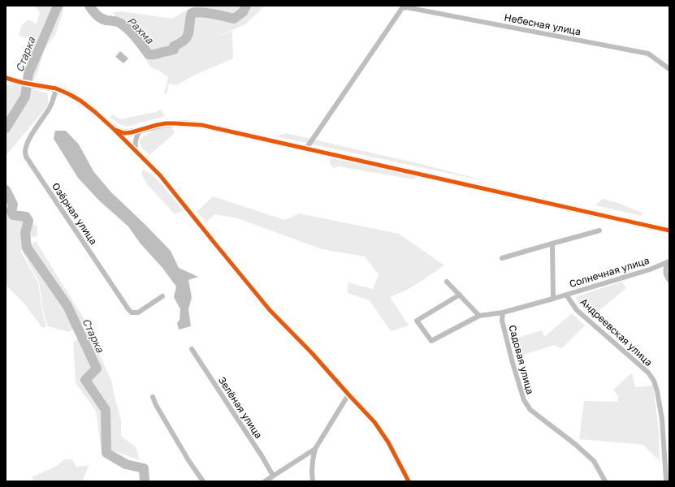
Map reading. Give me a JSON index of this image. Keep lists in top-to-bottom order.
{
  "streets": {
    "street": [
      "Небесная улица",
      "Озёрная улица",
      "Солнечная улица",
      "Андреевская улица",
      "Садовая улица",
      "Зелёная улица"
    ]
  },
  "crossings": [
    ["Солнечная улица", "Андреевская улица"],
    ["Солнечная улица", "Садовая улица"]
  ],
  "water": ["Рахма", "Старка"]
}
